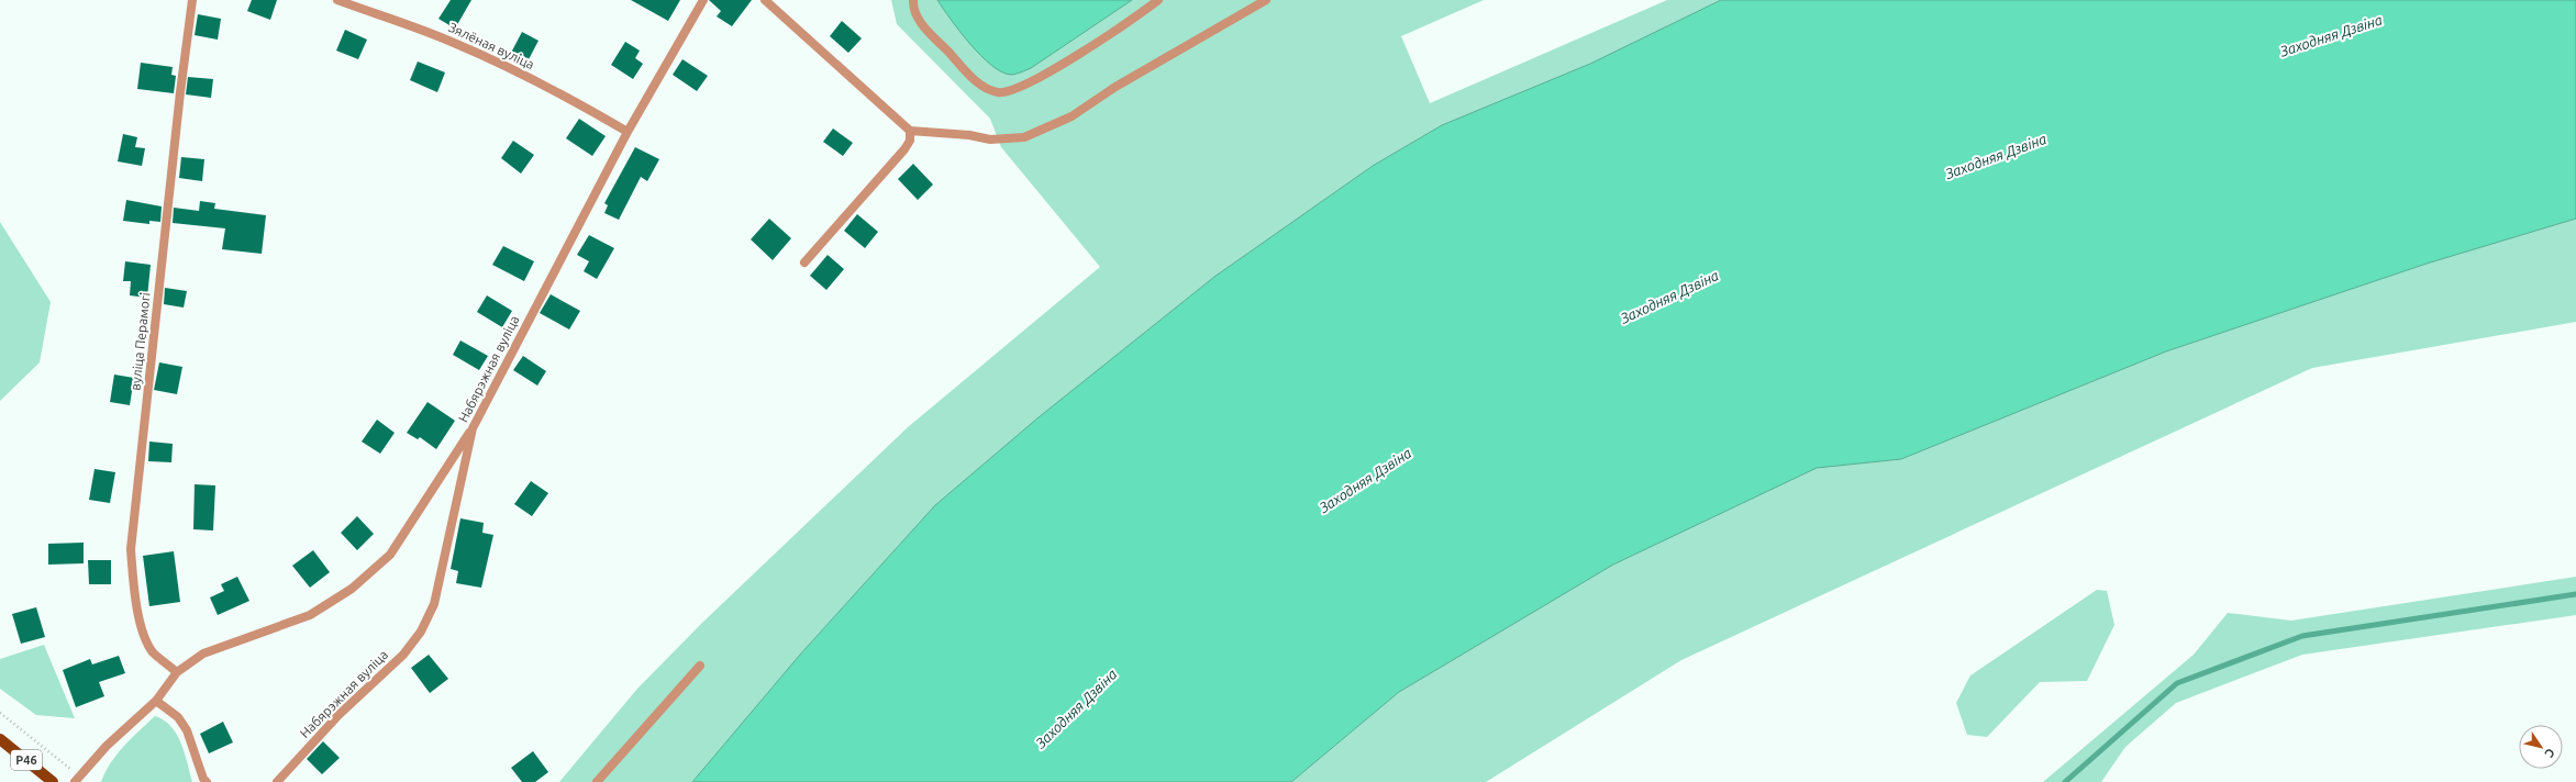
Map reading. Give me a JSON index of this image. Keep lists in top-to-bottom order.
{
  "streets": {
    "main road": ["Р46"],
    "street": ["Зялёная вуліца", "вуліца Перамогі", "Набярэжная вуліца"]
  },
  "crossings": [
    ["Зялёная вуліца", "Набярэжная вуліца"]
  ],
  "water": ["Заходняя Дзвіна"],
  "north": "bottom right"
}
